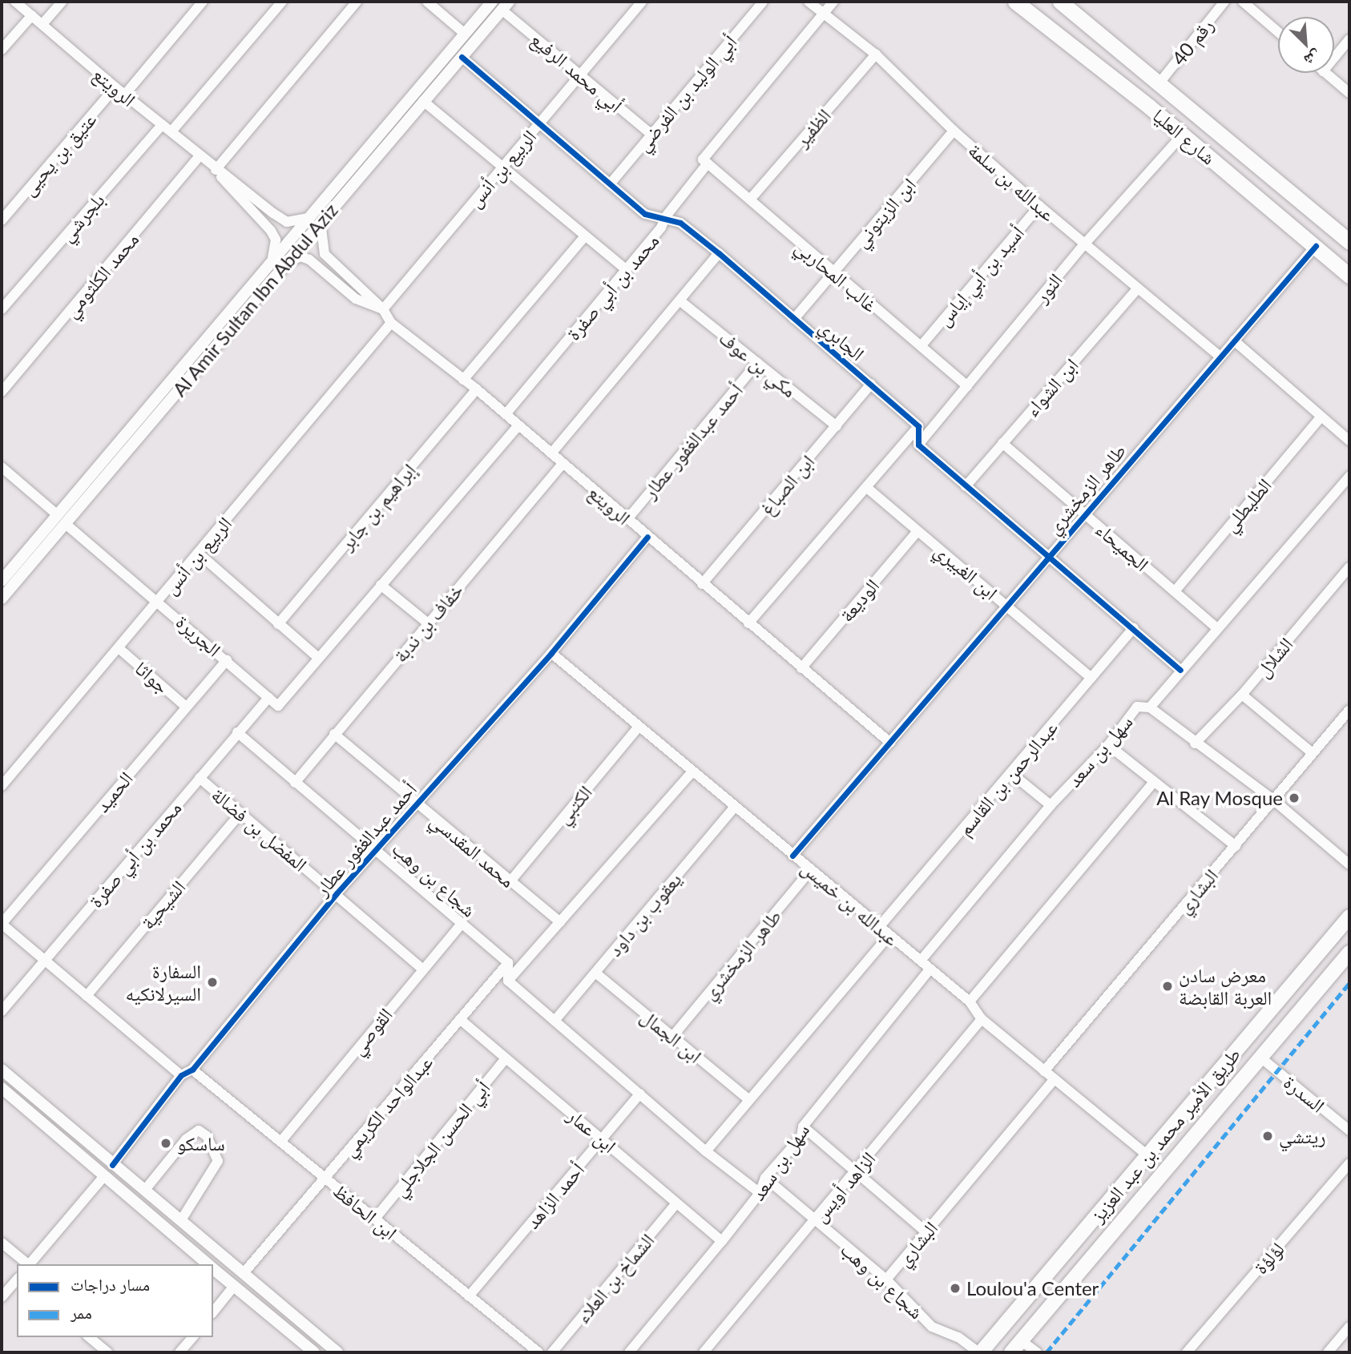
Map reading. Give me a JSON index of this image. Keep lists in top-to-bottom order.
{
  "streets": {
    "main road": ["شارع العليا", "طريق الأمير محمد بن عبد العزيز"],
    "street": [
      "رقم 40",
      "أبي محمد الرفيع",
      "الرويتع",
      "أبي الوليد بن الفرضي",
      "الظفير",
      "عتيق بن يحيى",
      "الربيع بن أنس",
      "عبدالله بن سلمة",
      "ابن الزيتوني",
      "بلجرشي",
      "محمد الكلثومي",
      "غالب المحاربي",
      "أسيد بن أبي إياس",
      "محمد بن أبي صفرة",
      "النور",
      "Al Amir Sultan Ibn Abdul Aziz",
      "الجابري",
      "مكي بن عوف",
      "ابن الشواء",
      "أحمد عبدالغفور عطار",
      "ابن الصباغ",
      "طاهر الزمخشري",
      "الطليطلي",
      "إبراهيم بن جابر",
      "الجميحاء",
      "ابن الغبيري",
      "الوديعة",
      "خفاف بن ندبة",
      "الجريرة",
      "الشلال",
      "جواثا",
      "سهل بن سعد",
      "عبدالرحمن بن القاسم",
      "الحميد",
      "الكتبي",
      "المفضل بن فضالة",
      "محمد المقدسي",
      "شجاع بن وهب",
      "البشاري",
      "عبدالله بن خميس",
      "الشيحية",
      "يعقوب بن داود",
      "القوصي",
      "ابن الجمال",
      "السدرة",
      "عبدالواحد الكريمي",
      "ابن عمار",
      "أبي الحسن الجلاجلي",
      "الزاهد أويس",
      "أحمد الزاهد",
      "ابن الحافظ",
      "لؤلؤة",
      "الشماخ بن العلاء"
    ]
  },
  "crossings": [
    ["رقم 40", "شارع العليا"],
    ["أبي محمد الرفيع", "أبي الوليد بن الفرضي"],
    ["أبي محمد الرفيع", "الربيع بن أنس"],
    ["أبي محمد الرفيع", "Al Amir Sultan Ibn Abdul Aziz"],
    ["الرويتع", "عتيق بن يحيى"],
    ["الرويتع", "الربيع بن أنس"],
    ["الرويتع", "بلجرشي"],
    ["الرويتع", "محمد الكلثومي"],
    ["الرويتع", "محمد بن أبي صفرة"],
    ["الرويتع", "Al Amir Sultan Ibn Abdul Aziz"],
    ["الرويتع", "أحمد عبدالغفور عطار"],
    ["الرويتع", "ابن الصباغ"],
    ["الرويتع", "طاهر الزمخشري"],
    ["الرويتع", "إبراهيم بن جابر"],
    ["الرويتع", "الوديعة"],
    ["الرويتع", "خفاف بن ندبة"],
    ["أبي الوليد بن الفرضي", "الجابري"],
    ["الظفير", "عبدالله بن سلمة"],
    ["الظفير", "غالب المحاربي"],
    ["شارع العليا", "النور"],
    ["شارع العليا", "طاهر الزمخشري"],
    ["الربيع بن أنس", "الجابري"],
    ["الربيع بن أنس", "الجريرة"],
    ["الربيع بن أنس", "جواثا"],
    ["عبدالله بن سلمة", "ابن الزيتوني"],
    ["عبدالله بن سلمة", "أسيد بن أبي إياس"],
    ["عبدالله بن سلمة", "محمد بن أبي صفرة"],
    ["عبدالله بن سلمة", "النور"],
    ["عبدالله بن سلمة", "ابن الشواء"],
    ["عبدالله بن سلمة", "طاهر الزمخشري"],
    ["ابن الزيتوني", "غالب المحاربي"],
    ["ابن الزيتوني", "الجابري"],
    ["غالب المحاربي", "أسيد بن أبي إياس"],
    ["غالب المحاربي", "محمد بن أبي صفرة"],
    ["غالب المحاربي", "النور"],
    ["محمد بن أبي صفرة", "الجابري"],
    ["محمد بن أبي صفرة", "الجريرة"],
    ["محمد بن أبي صفرة", "المفضل بن فضالة"],
    ["محمد بن أبي صفرة", "شجاع بن وهب"],
    ["Al Amir Sultan Ibn Abdul Aziz", "الجابري"],
    ["Al Amir Sultan Ibn Abdul Aziz", "الجريرة"],
    ["الجابري", "ابن الصباغ"],
    ["مكي بن عوف", "أحمد عبدالغفور عطار"],
    ["مكي بن عوف", "ابن الصباغ"],
    ["ابن الشواء", "الجميحاء"],
    ["أحمد عبدالغفور عطار", "المفضل بن فضالة"],
    ["أحمد عبدالغفور عطار", "محمد المقدسي"],
    ["أحمد عبدالغفور عطار", "شجاع بن وهب"],
    ["أحمد عبدالغفور عطار", "عبدالله بن خميس"],
    ["أحمد عبدالغفور عطار", "ابن الحافظ"],
    ["طاهر الزمخشري", "الجميحاء"],
    ["طاهر الزمخشري", "ابن الغبيري"],
    ["طاهر الزمخشري", "عبدالله بن خميس"],
    ["طاهر الزمخشري", "ابن الجمال"],
    ["الطليطلي", "الجميحاء"],
    ["الجميحاء", "سهل بن سعد"],
    ["ابن الغبيري", "الوديعة"],
    ["ابن الغبيري", "عبدالرحمن بن القاسم"],
    ["خفاف بن ندبة", "محمد المقدسي"],
    ["خفاف بن ندبة", "شجاع بن وهب"],
    ["الجريرة", "الحميد"],
    ["جواثا", "الحميد"],
    ["سهل بن سعد", "شجاع بن وهب"],
    ["سهل بن سعد", "عبدالله بن خميس"],
    ["سهل بن سعد", "ابن عمار"],
    ["عبدالرحمن بن القاسم", "عبدالله بن خميس"],
    ["الكتبي", "محمد المقدسي"],
    ["الكتبي", "عبدالله بن خميس"],
    ["المفضل بن فضالة", "الشيحية"],
    ["المفضل بن فضالة", "القوصي"],
    ["شجاع بن وهب", "البشاري"],
    ["شجاع بن وهب", "القوصي"],
    ["شجاع بن وهب", "عبدالواحد الكريمي"],
    ["شجاع بن وهب", "طريق الأمير محمد بن عبد العزيز"],
    ["شجاع بن وهب", "الزاهد أويس"],
    ["البشاري", "عبدالله بن خميس"],
    ["عبدالله بن خميس", "يعقوب بن داود"],
    ["عبدالله بن خميس", "طريق الأمير محمد بن عبد العزيز"],
    ["عبدالله بن خميس", "الزاهد أويس"],
    ["يعقوب بن داود", "ابن الجمال"],
    ["القوصي", "ابن الحافظ"],
    ["السدرة", "طريق الأمير محمد بن عبد العزيز"],
    ["عبدالواحد الكريمي", "ابن عمار"],
    ["عبدالواحد الكريمي", "ابن الحافظ"],
    ["ابن عمار", "أبي الحسن الجلاجلي"],
    ["ابن عمار", "أحمد الزاهد"],
    ["ابن عمار", "الشماخ بن العلاء"],
    ["أبي الحسن الجلاجلي", "ابن الحافظ"],
    ["أحمد الزاهد", "ابن الحافظ"]
  ],
  "places": [
    "Al Ray Mosque",
    "السفارة السيرلانكيه",
    "معرض سادن العربة القابضة",
    "ريتشي",
    "ساسكو",
    "Loulou'a Center"
  ],
  "legend": ["مسار دراجات", "ممر"],
  "north": "bottom right"
}
